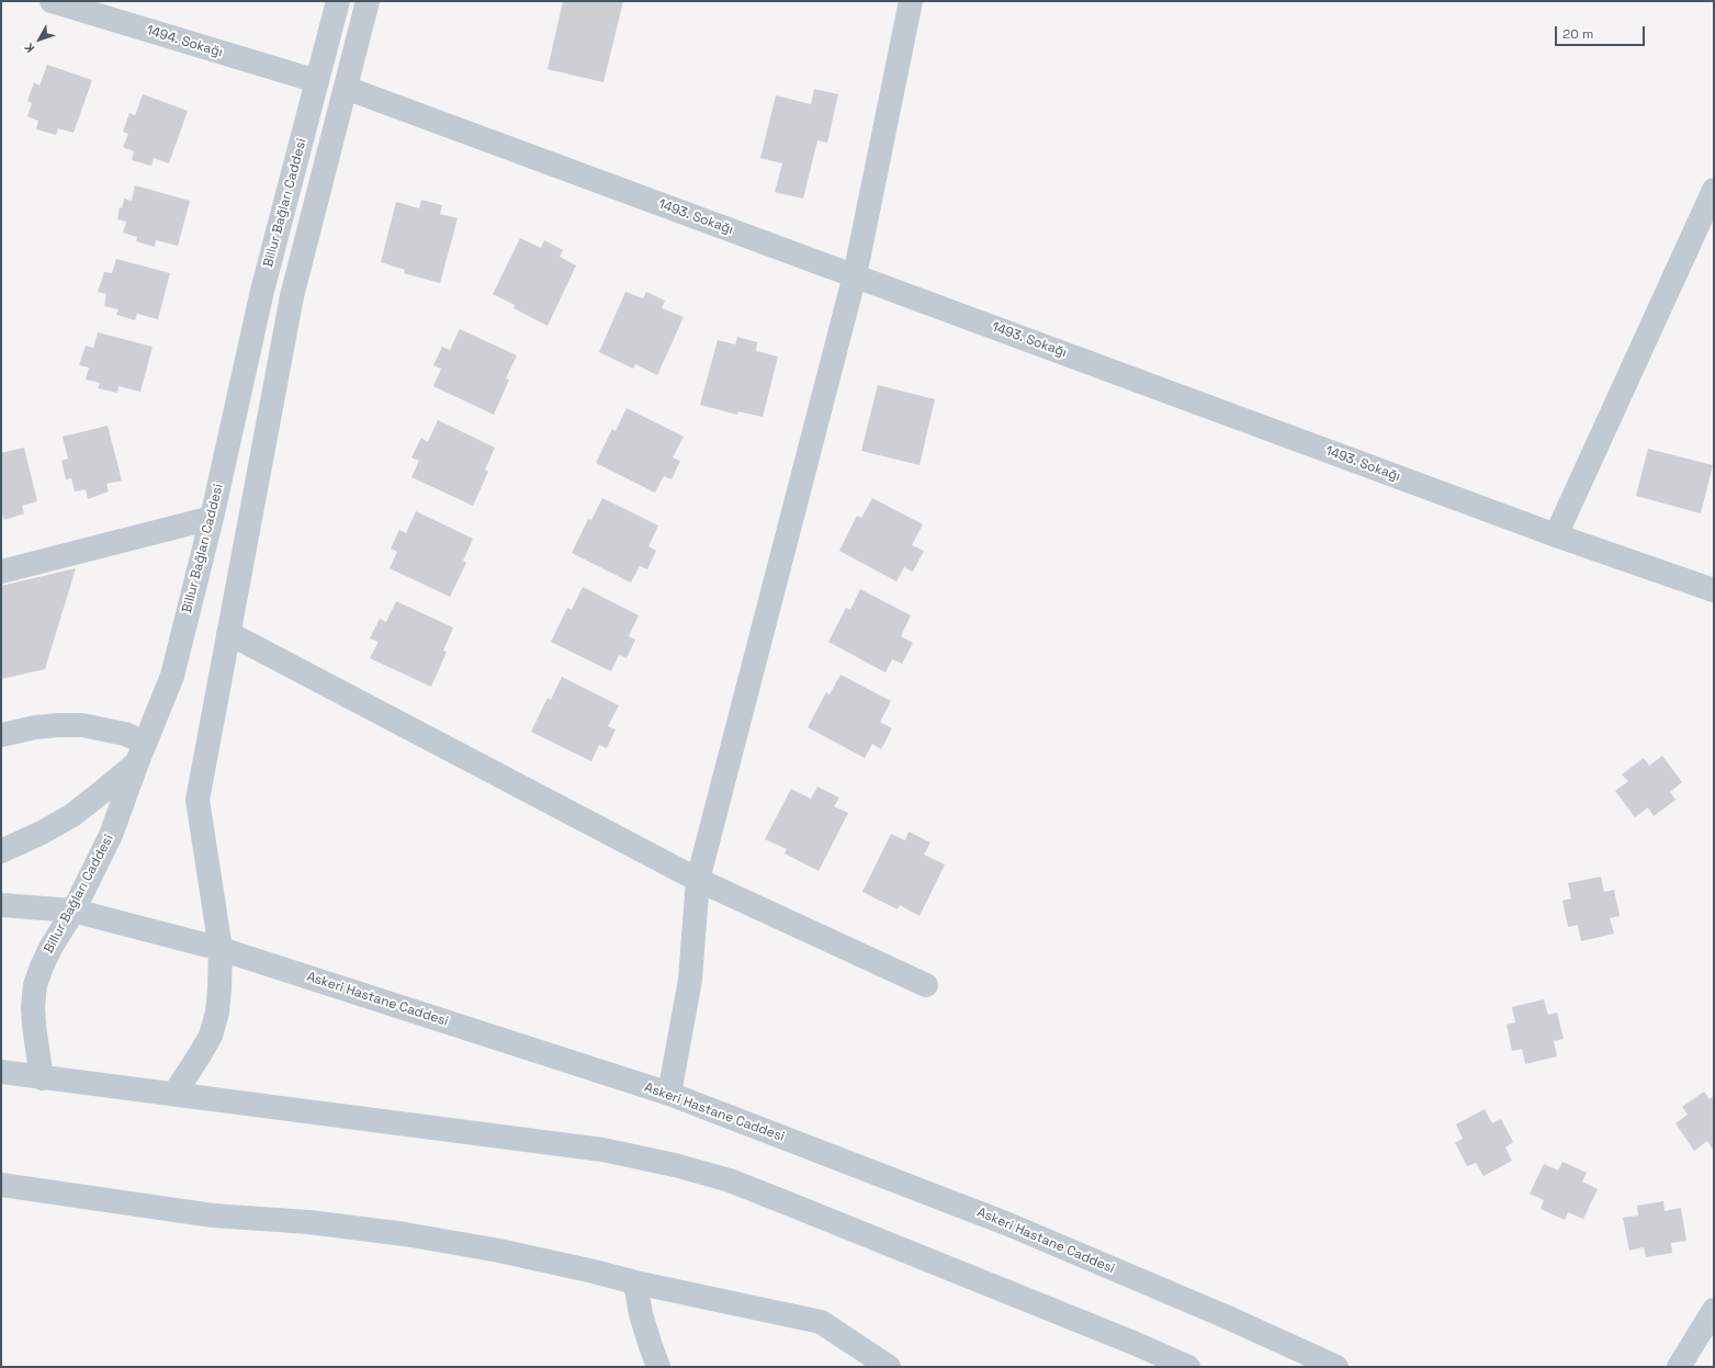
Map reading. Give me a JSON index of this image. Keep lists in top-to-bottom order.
{
  "streets": {
    "street": [
      "1494. Sokağı",
      "Billur Bağları Caddesi",
      "1493. Sokağı",
      "Askeri Hastane Caddesi"
    ]
  },
  "crossings": [
    ["1494. Sokağı", "Billur Bağları Caddesi"],
    ["Billur Bağları Caddesi", "Askeri Hastane Caddesi"]
  ],
  "scale_bar": "20 m",
  "north": "bottom left"
}
